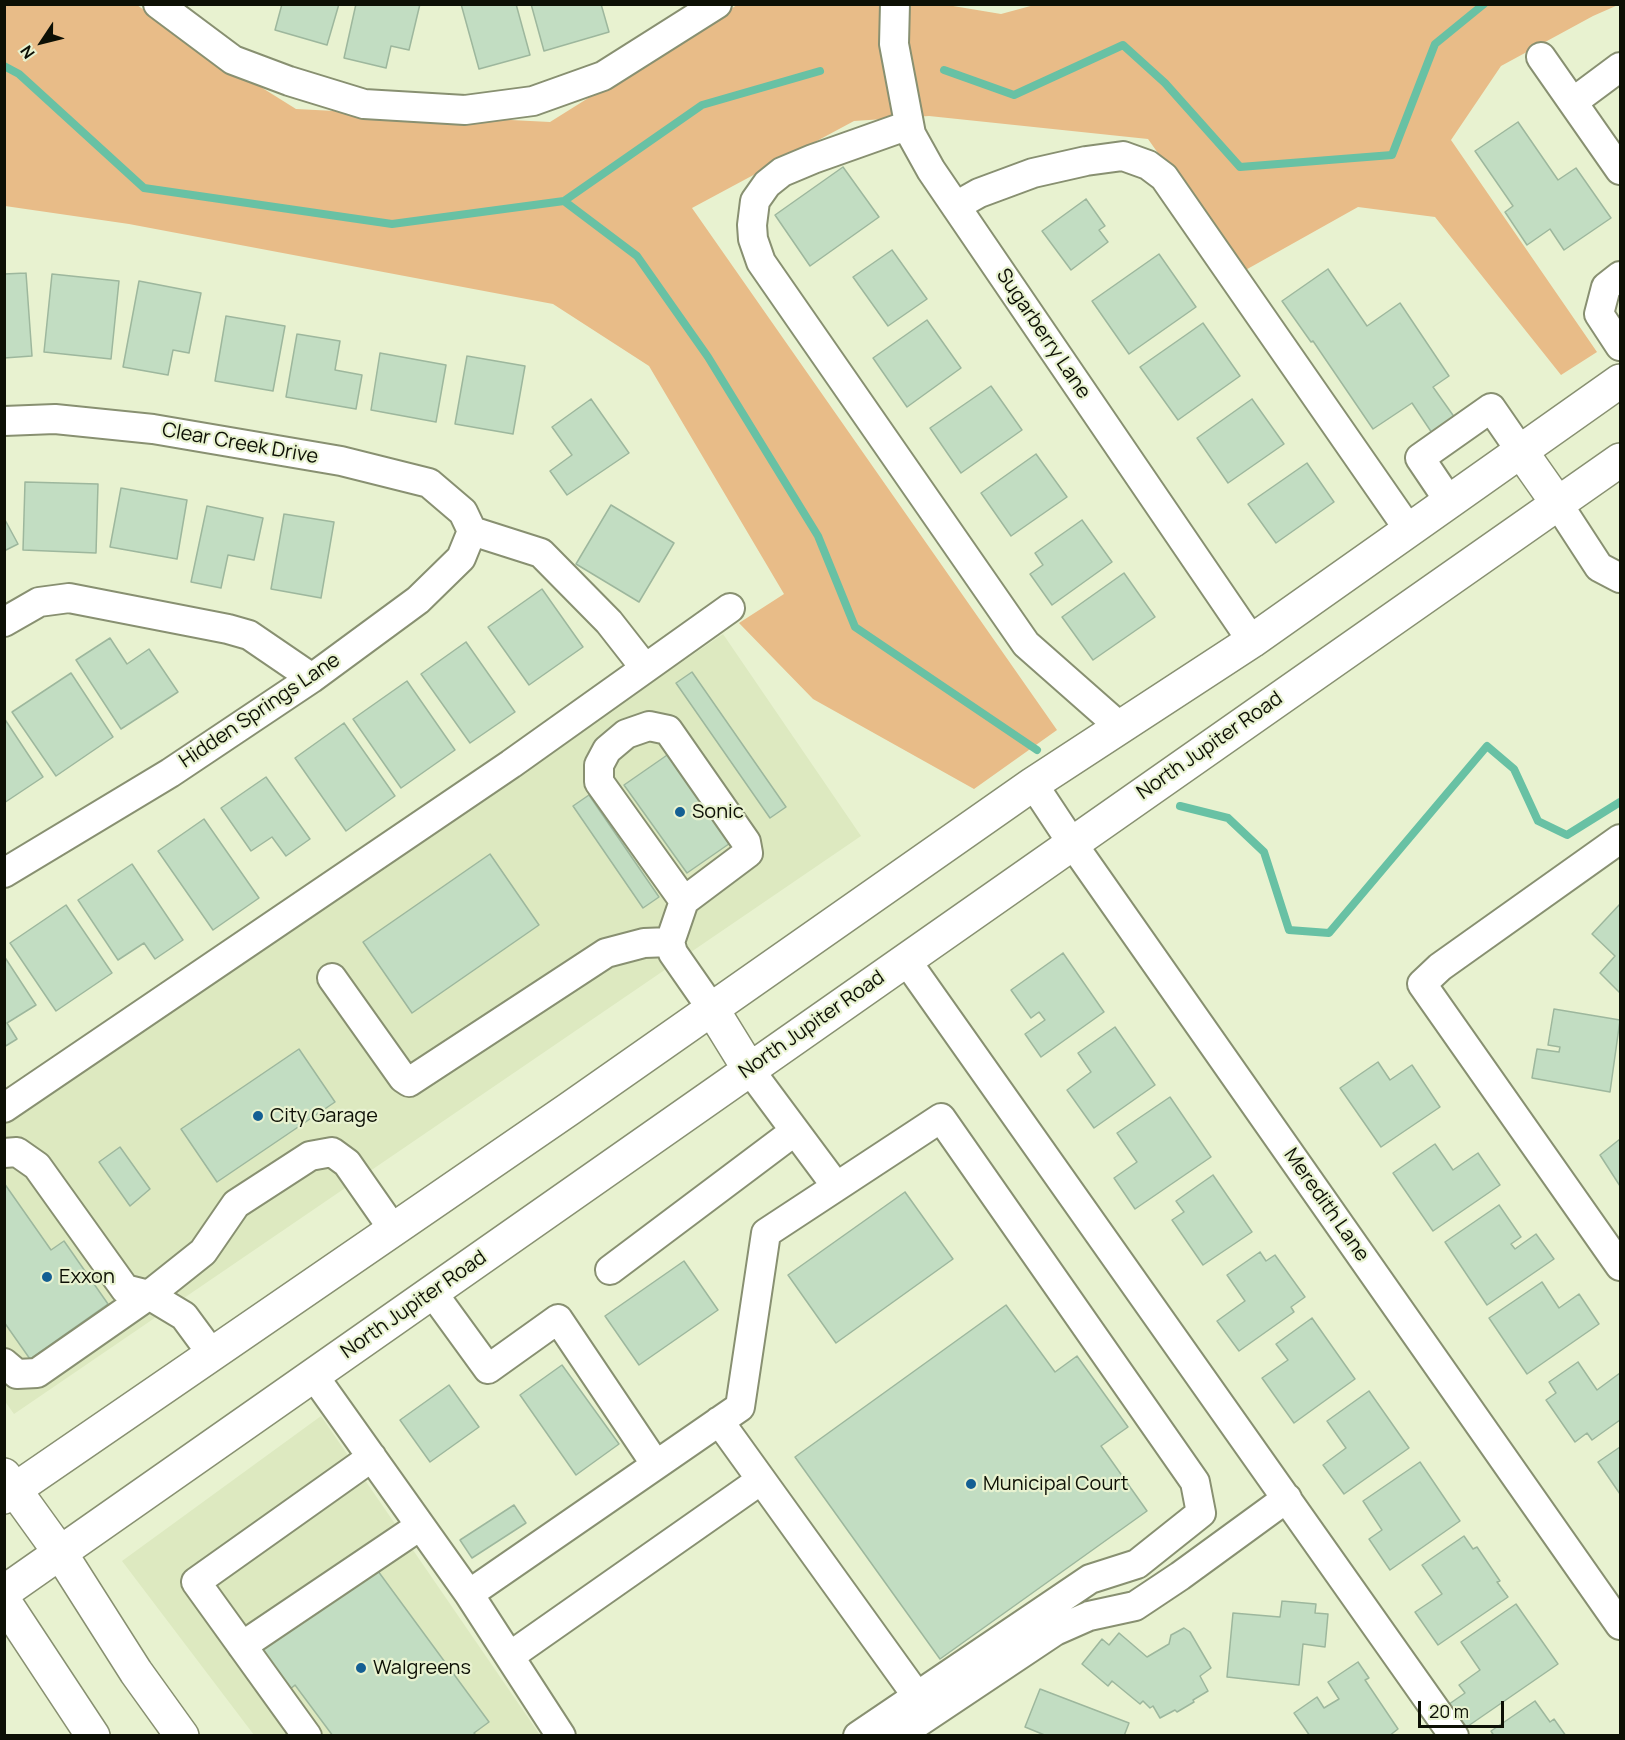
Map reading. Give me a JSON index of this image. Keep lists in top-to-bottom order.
{
  "streets": {
    "main road": ["North Jupiter Road"],
    "street": [
      "Sugarberry Lane",
      "Clear Creek Drive",
      "Hidden Springs Lane",
      "Meredith Lane"
    ]
  },
  "crossings": [
    ["Clear Creek Drive", "Hidden Springs Lane"],
    ["North Jupiter Road", "Meredith Lane"]
  ],
  "places": [
    "Sonic",
    "City Garage",
    "Exxon",
    "Municipal Court",
    "Walgreens"
  ],
  "scale_bar": "20 m",
  "north": "bottom left"
}
